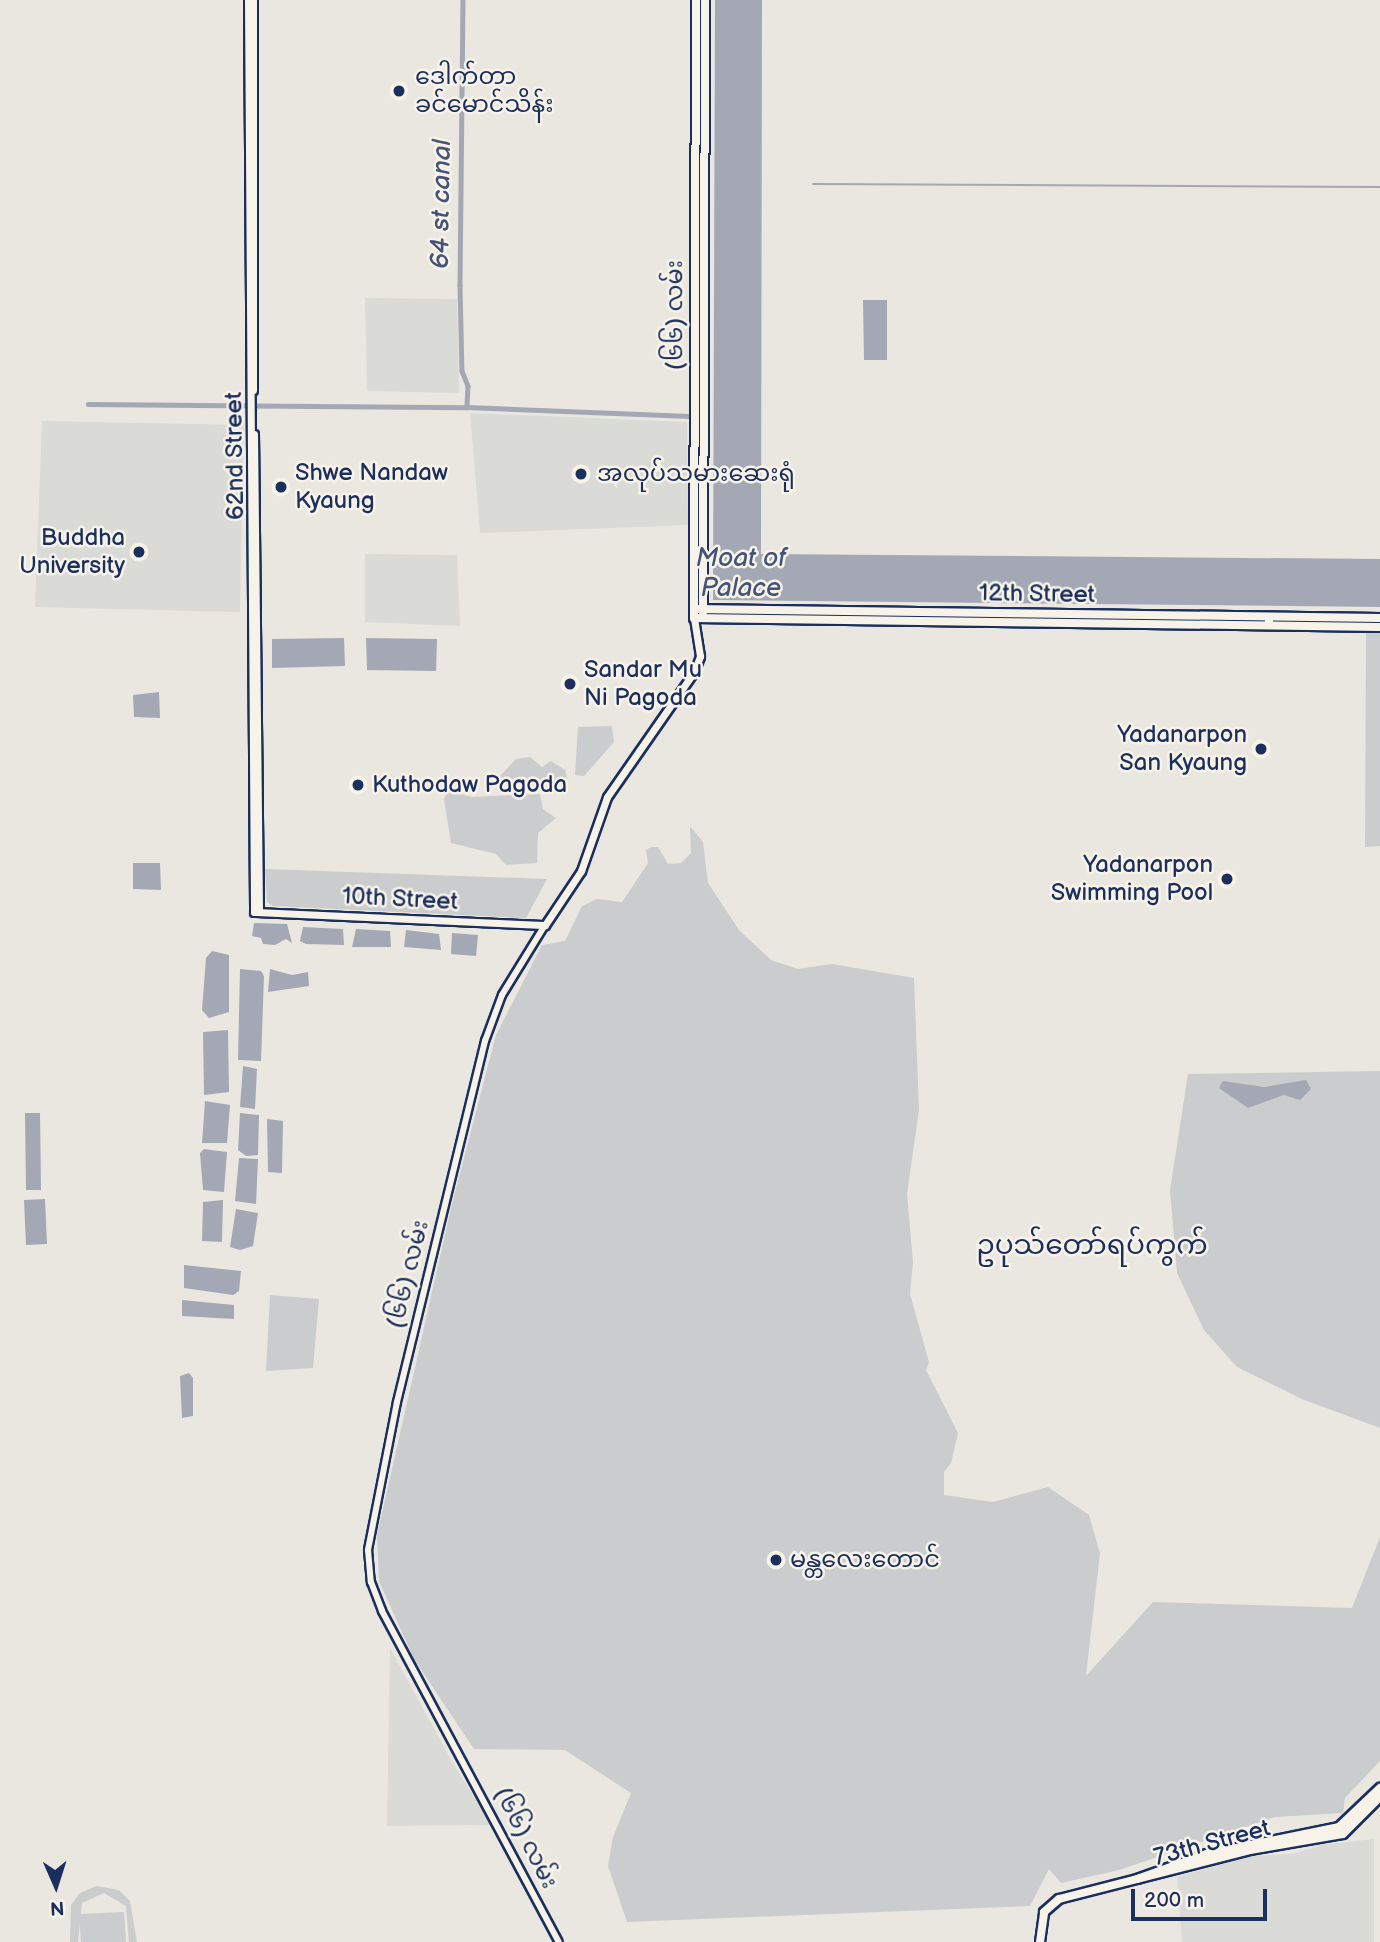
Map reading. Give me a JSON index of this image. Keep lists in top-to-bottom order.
{
  "streets": {
    "main road": [
      "(၆၆) လမ်း",
      "62nd Street",
      "12th Street",
      "10th Street",
      "73th Street"
    ]
  },
  "crossings": [
    ["(၆၆) လမ်း", "12th Street"],
    ["(၆၆) လမ်း", "10th Street"],
    ["62nd Street", "10th Street"]
  ],
  "districts": ["ဥပုသ်တော်ရပ်ကွက်"],
  "water": ["64 st canal", "Moat of Palace"],
  "places": [
    "ဒေါက်တာ ခင်မောင်သိန်း",
    "အလုပ်သမားဆေးရုံ",
    "Shwe Nandaw Kyaung",
    "Buddha University",
    "Sandar Mu Ni Pagoda",
    "Yadanarpon San Kyaung",
    "Kuthodaw Pagoda",
    "Yadanarpon Swimming Pool",
    "မန္တလေးတောင်"
  ],
  "scale_bar": "200 m",
  "north": "bottom"
}
